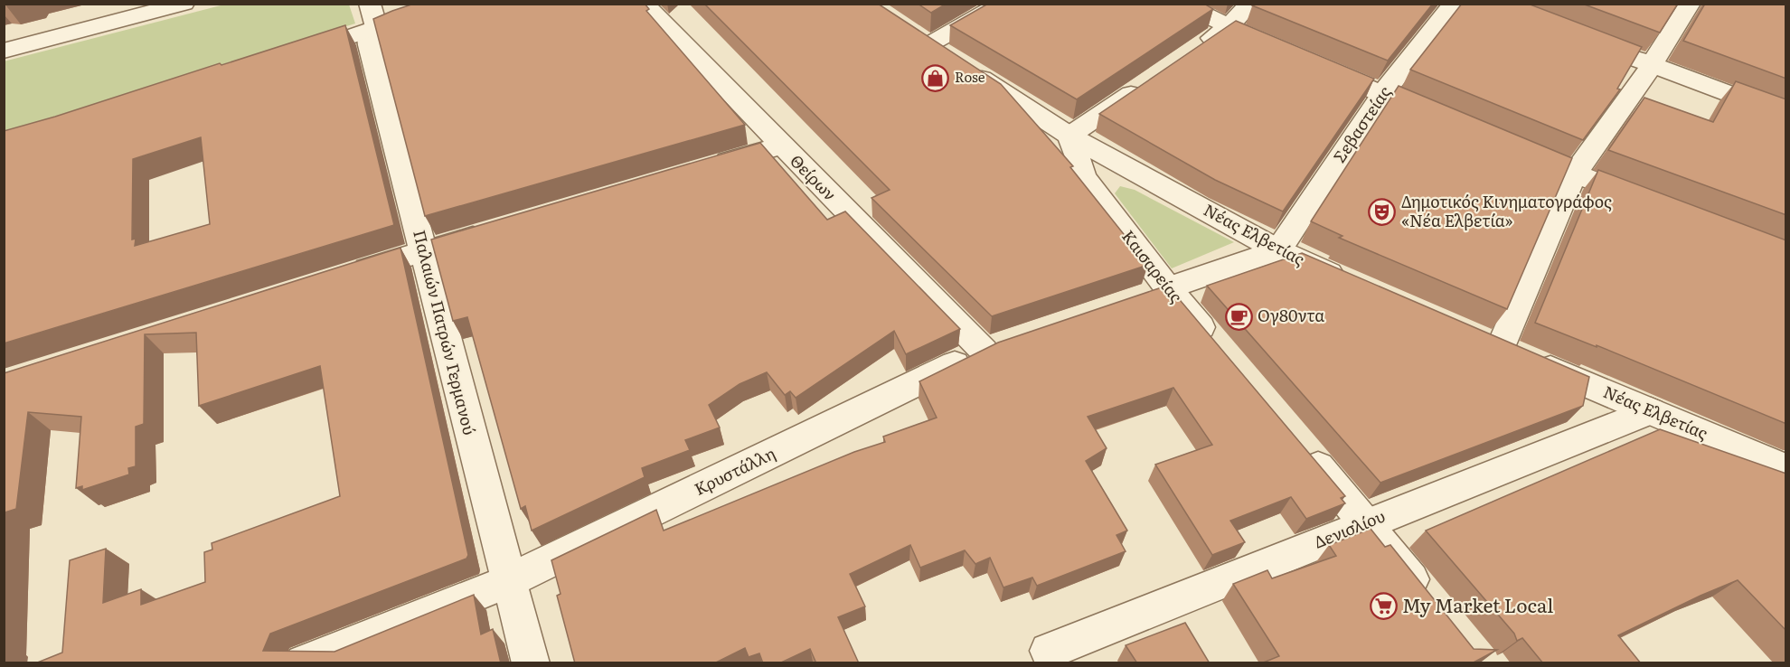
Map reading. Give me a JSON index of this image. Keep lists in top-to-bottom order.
{
  "streets": {
    "street": [
      "Σεβαστείας",
      "Θείρων",
      "Νέας Ελβετίας",
      "Καισαρείας",
      "Παλαιών Πατρών Γερμανού",
      "Κρυστάλλη",
      "Δενισλίου"
    ]
  },
  "crossings": [
    ["Σεβαστείας", "Νέας Ελβετίας"],
    ["Θείρων", "Κρυστάλλη"],
    ["Νέας Ελβετίας", "Καισαρείας"],
    ["Νέας Ελβετίας", "Δενισλίου"],
    ["Παλαιών Πατρών Γερμανού", "Κρυστάλλη"]
  ],
  "places": {
    "shop": ["Rose"],
    "theatre": ["Δημοτικός Κινηματογράφος «Νέα Ελβετία»"],
    "cafe": ["Ογ80ντα"],
    "supermarket": ["My Market Local"]
  }
}
